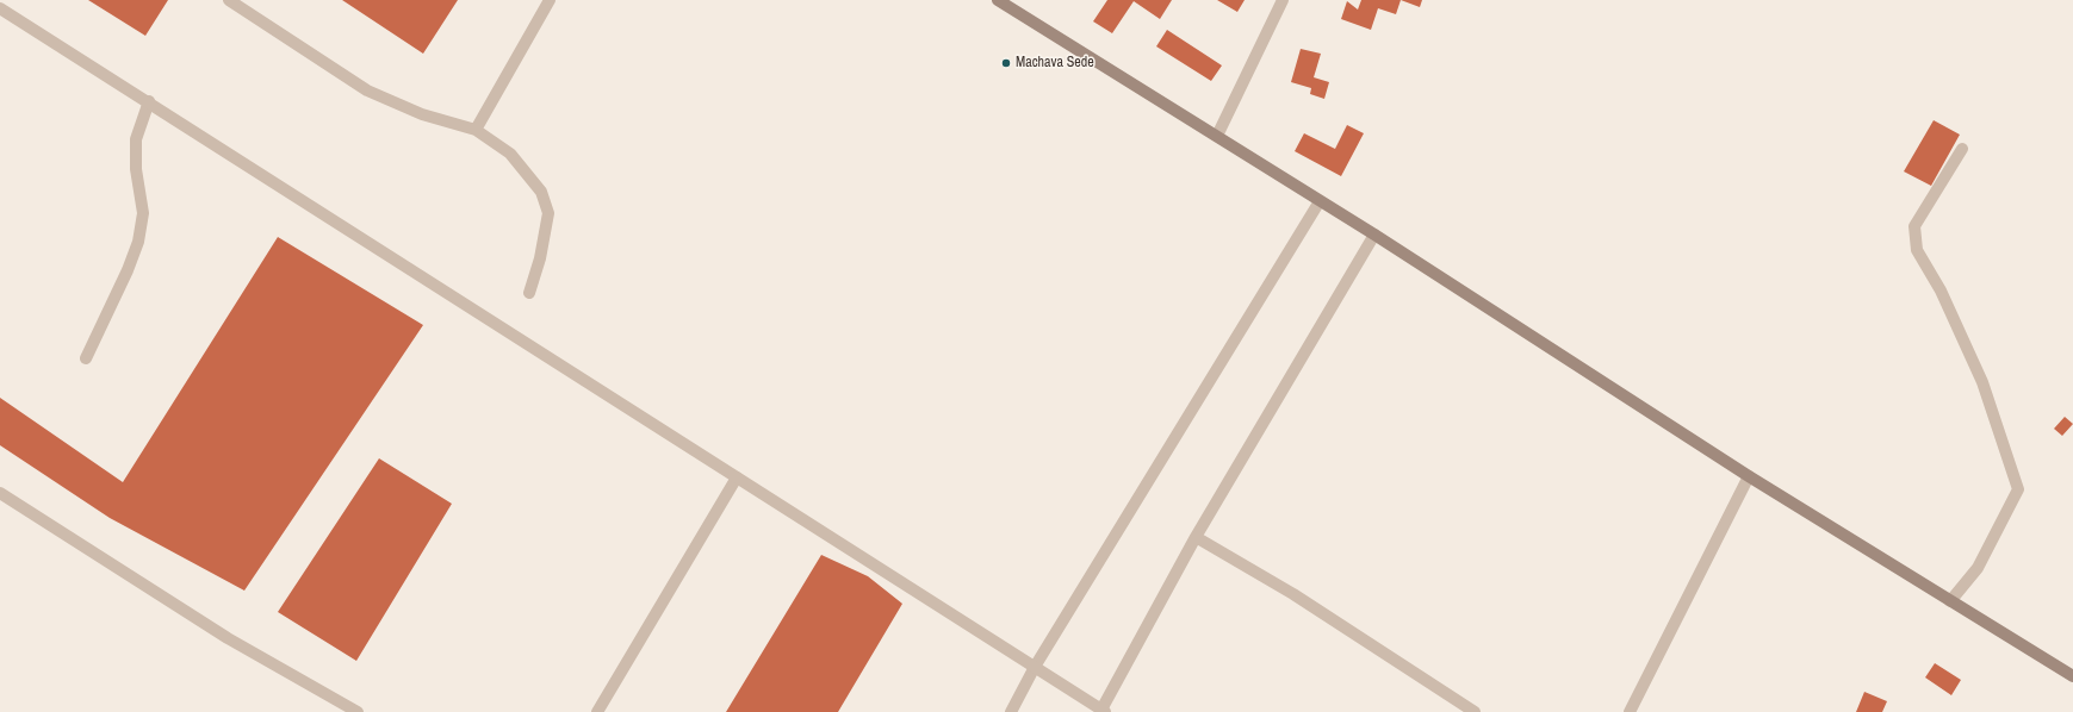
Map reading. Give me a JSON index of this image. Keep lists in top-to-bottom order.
{
  "places": ["Machava Sede"]
}
